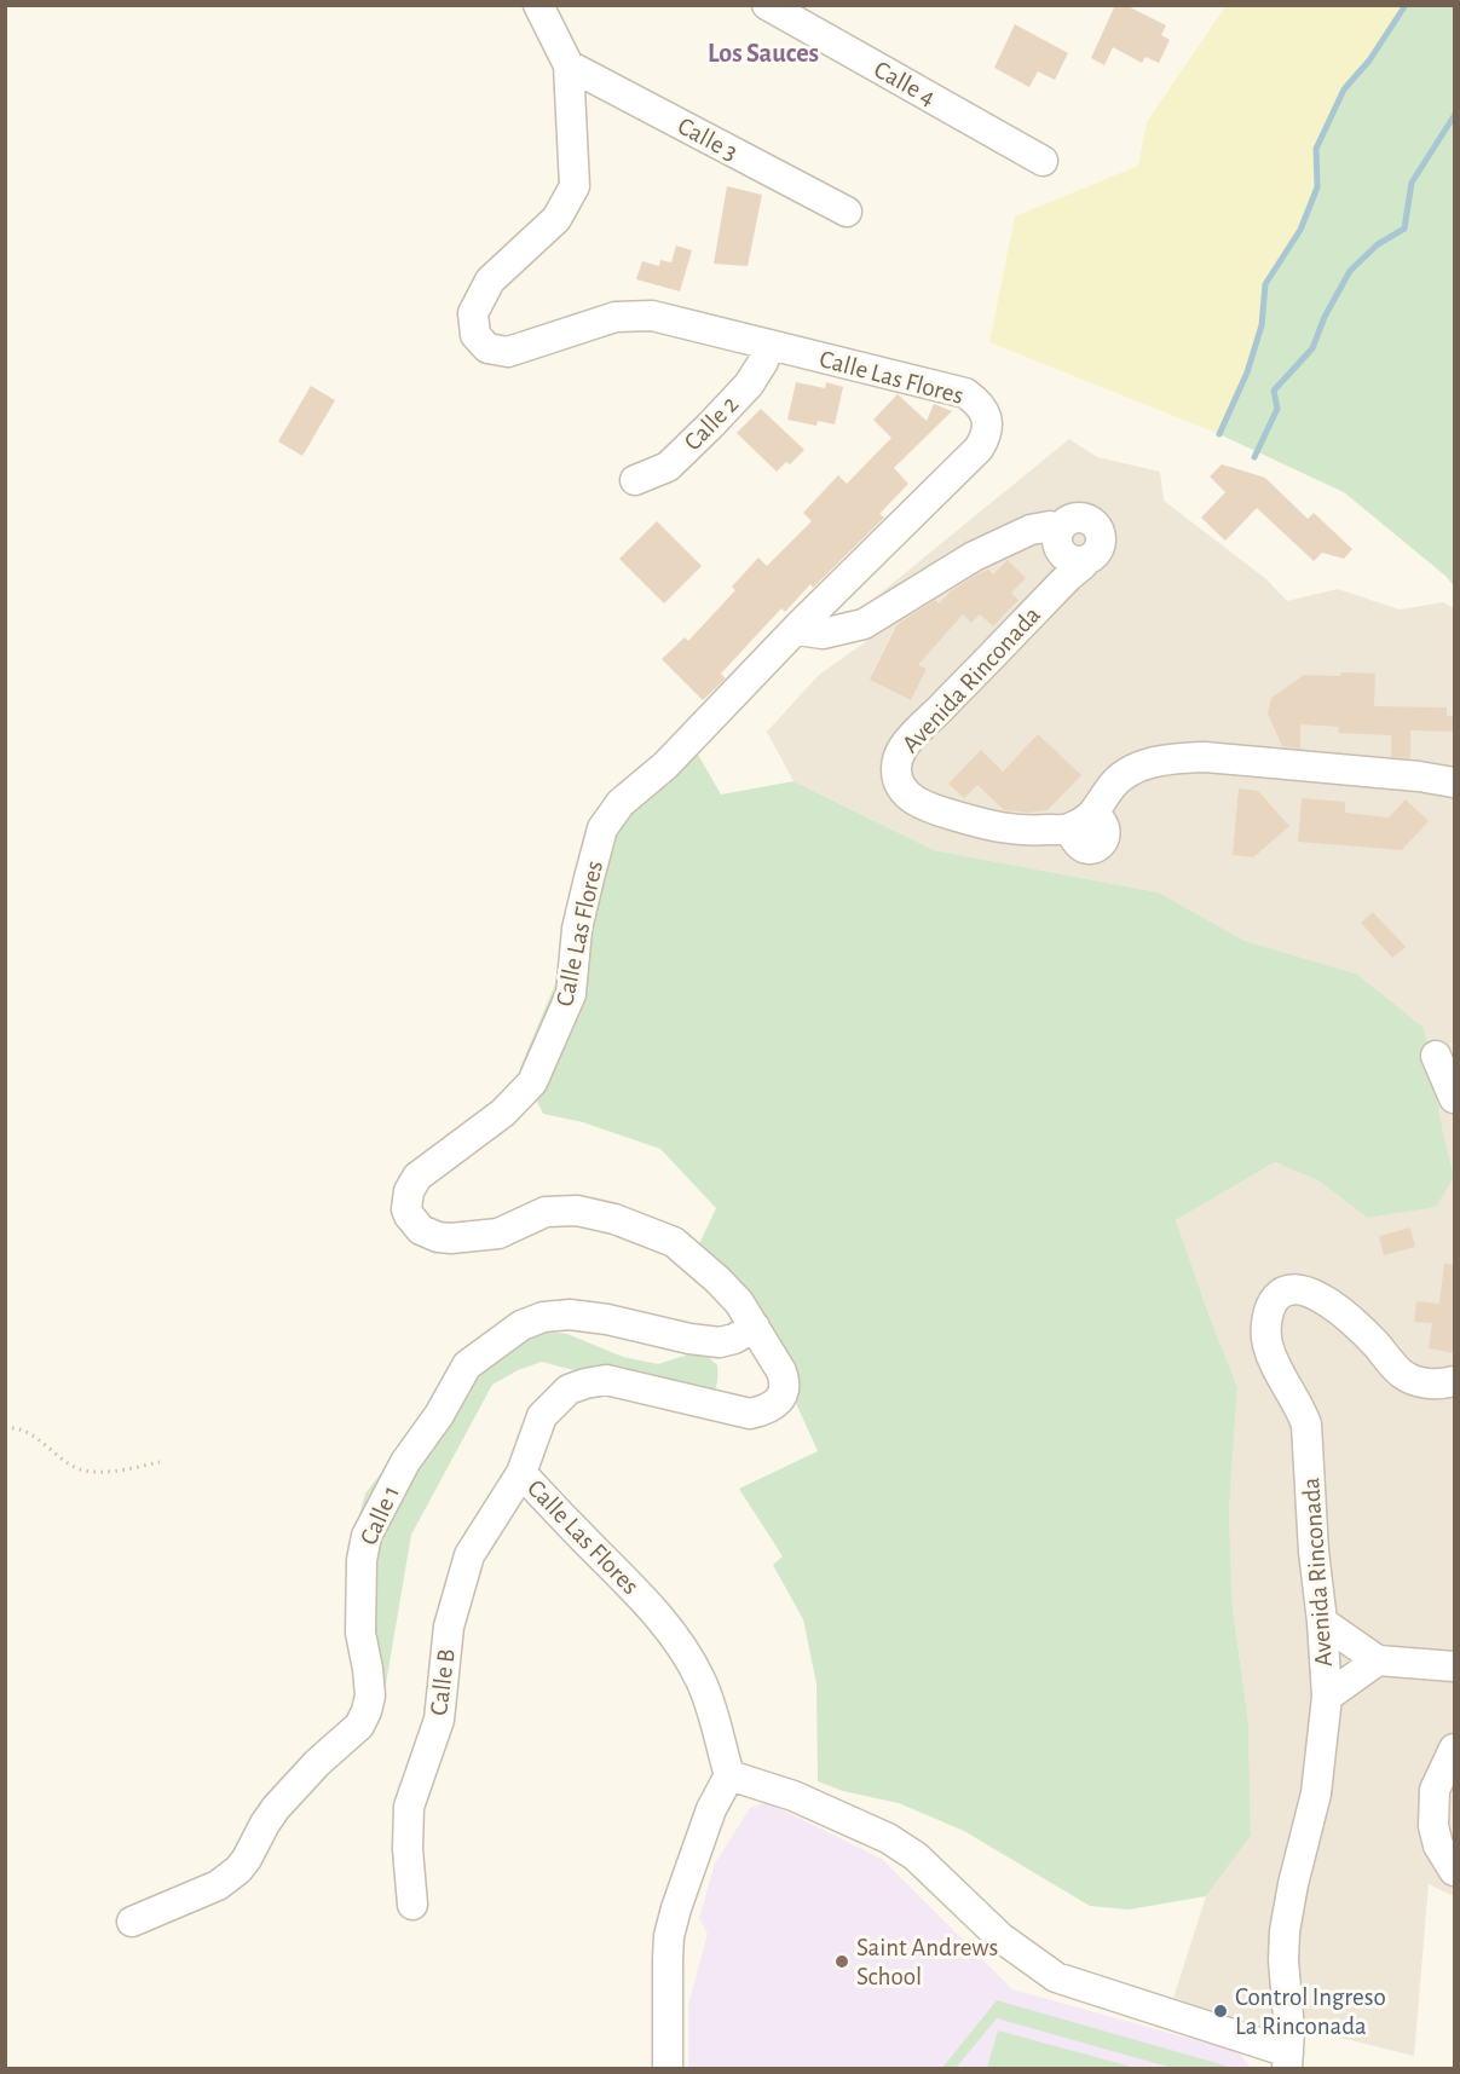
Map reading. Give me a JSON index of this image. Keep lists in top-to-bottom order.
{
  "streets": {
    "street": [
      "Calle 4",
      "Calle 3",
      "Calle Las Flores",
      "Calle 2",
      "Avenida Rinconada",
      "Calle 1",
      "Calle B"
    ]
  },
  "crossings": [
    ["Calle 3", "Calle Las Flores"],
    ["Calle Las Flores", "Calle 2"],
    ["Calle Las Flores", "Avenida Rinconada"],
    ["Calle Las Flores", "Calle 1"],
    ["Calle Las Flores", "Calle B"]
  ],
  "districts": ["Los Sauces"],
  "places": ["Saint Andrews School", "Control Ingreso La Rinconada"]
}
